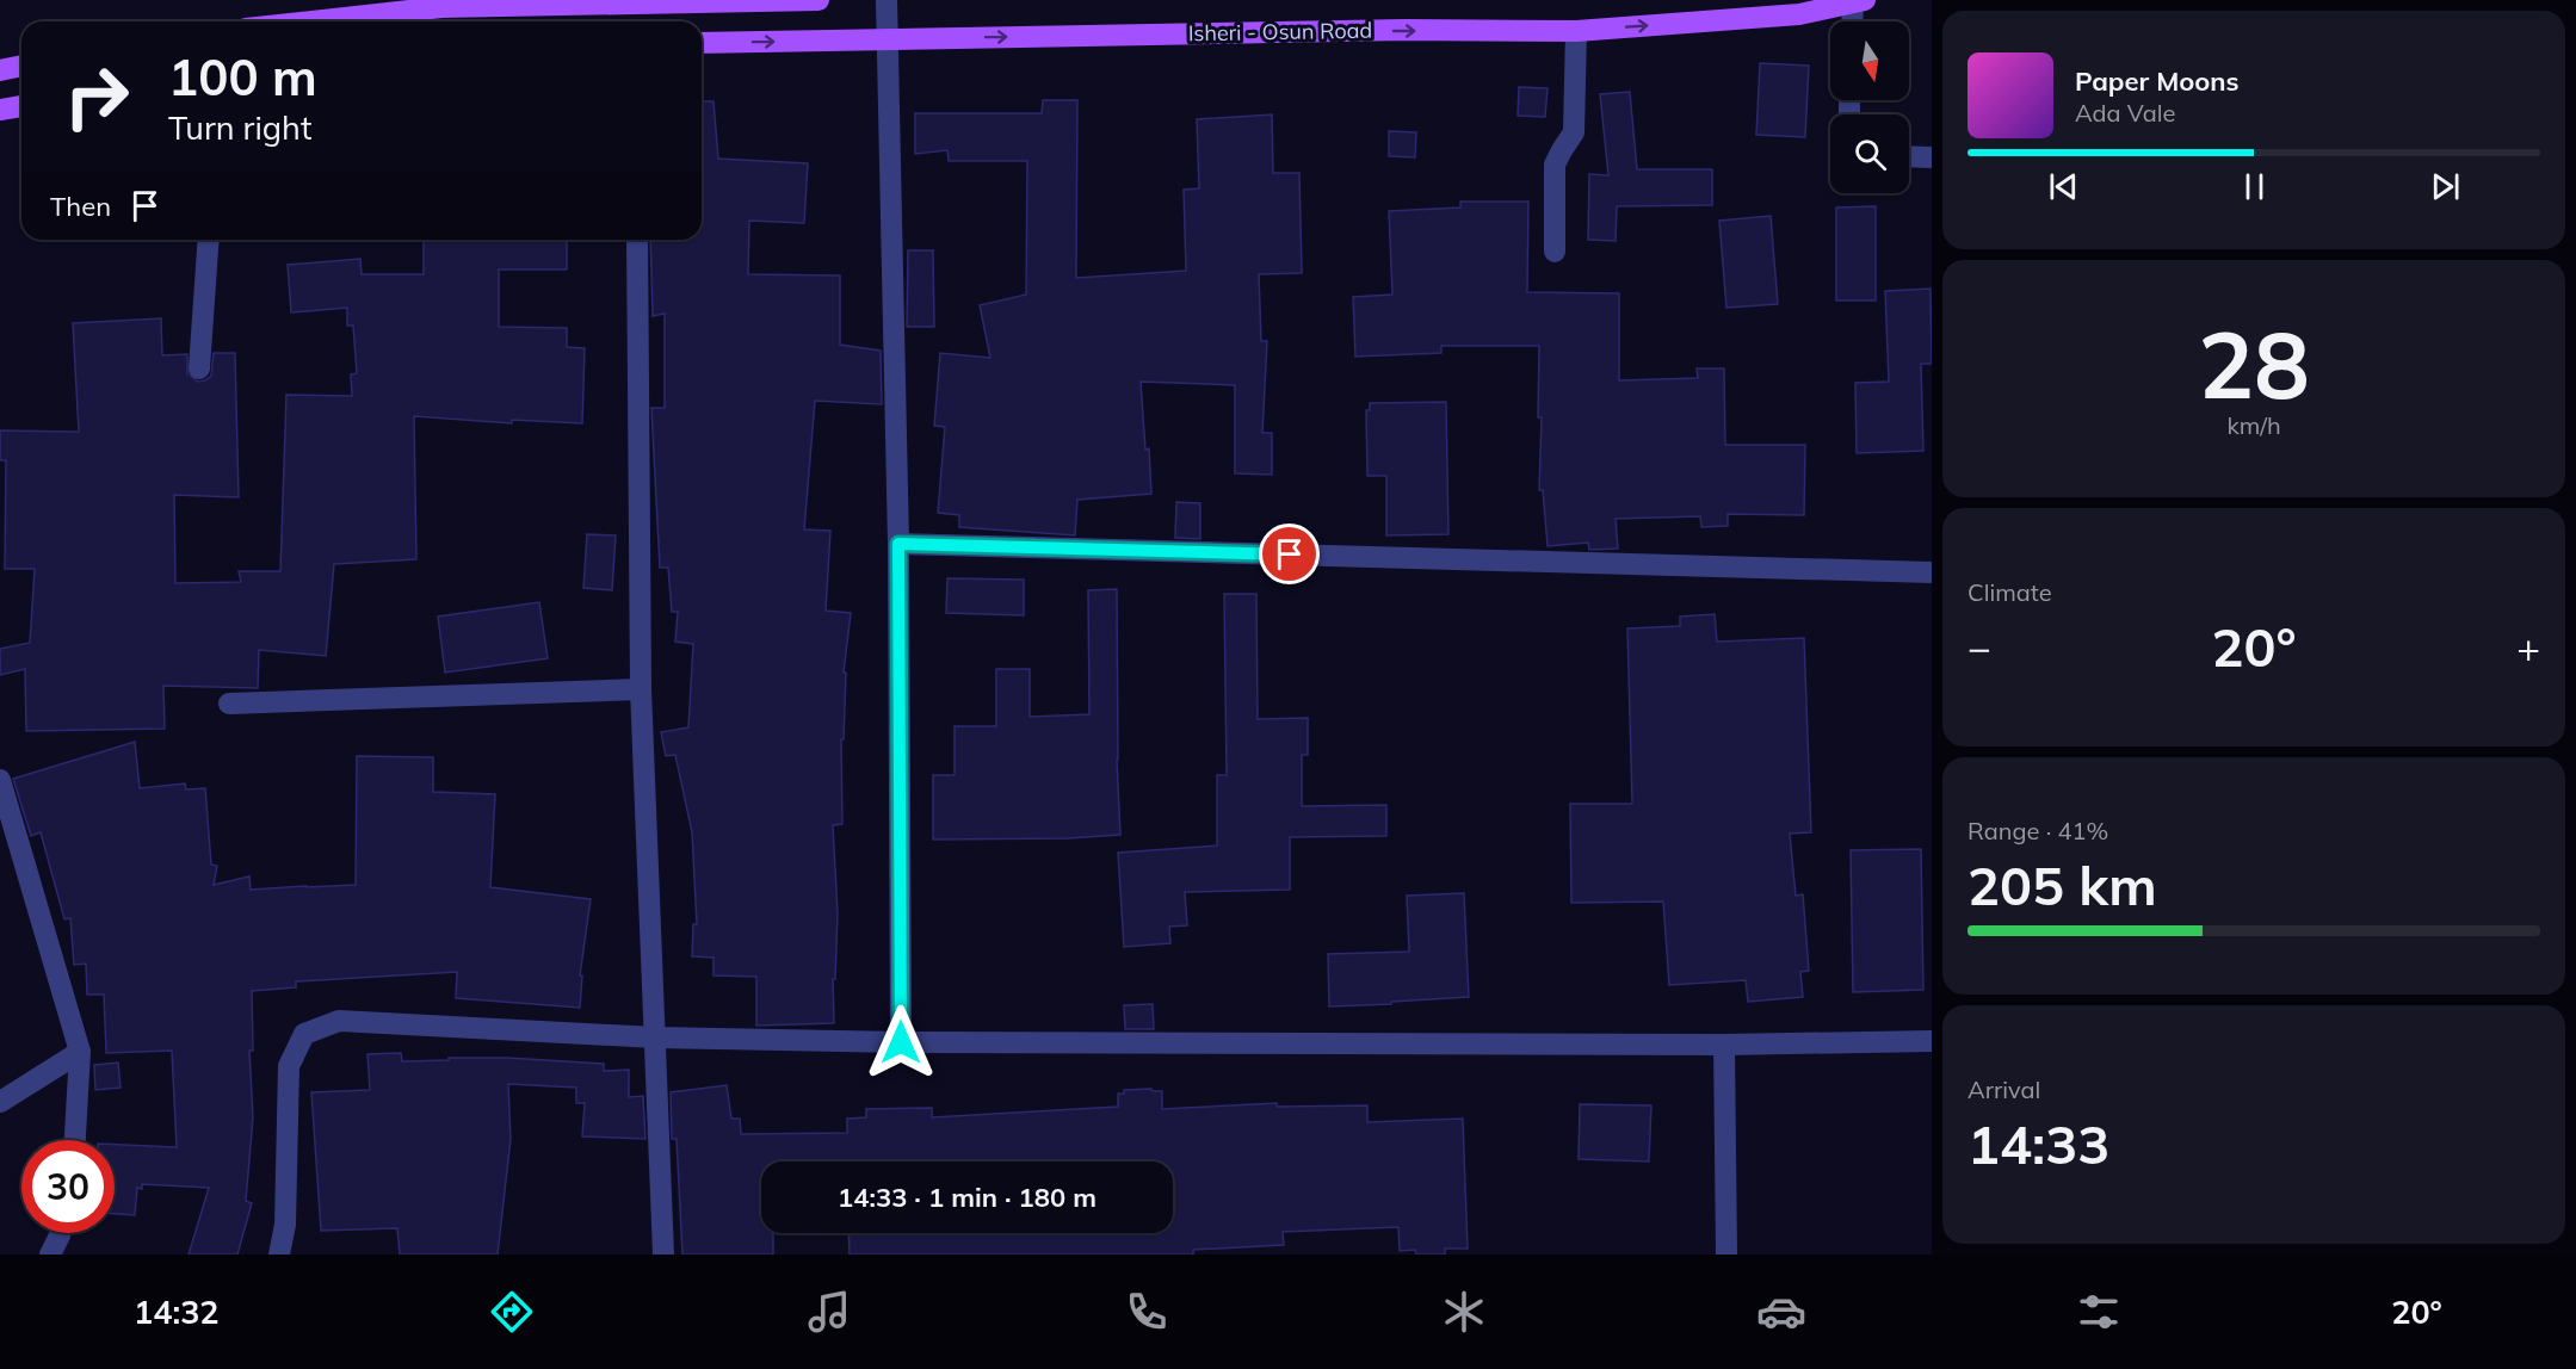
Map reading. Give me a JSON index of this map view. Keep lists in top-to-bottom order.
{
  "streets": {
    "main road": ["Isheri - Osun Road"]
  },
  "one_way": ["Isheri - Osun Road"],
  "north": "bottom",
  "page": {
    "turn": ["100 m", "Turn right"],
    "song": ["Paper Moons", "Ada Vale"],
    "then": "Then",
    "tile": [
      ["28", "km/h"],
      "Climate",
      ["Range · 41%", "205 km"],
      ["Arrival", "14:33"]
    ],
    "heat": ["−", "20°", "+"],
    "limit": "30",
    "trip": "14:33 · 1 min · 180 m",
    "tabs": ["14:32", "20°"]
  }
}
